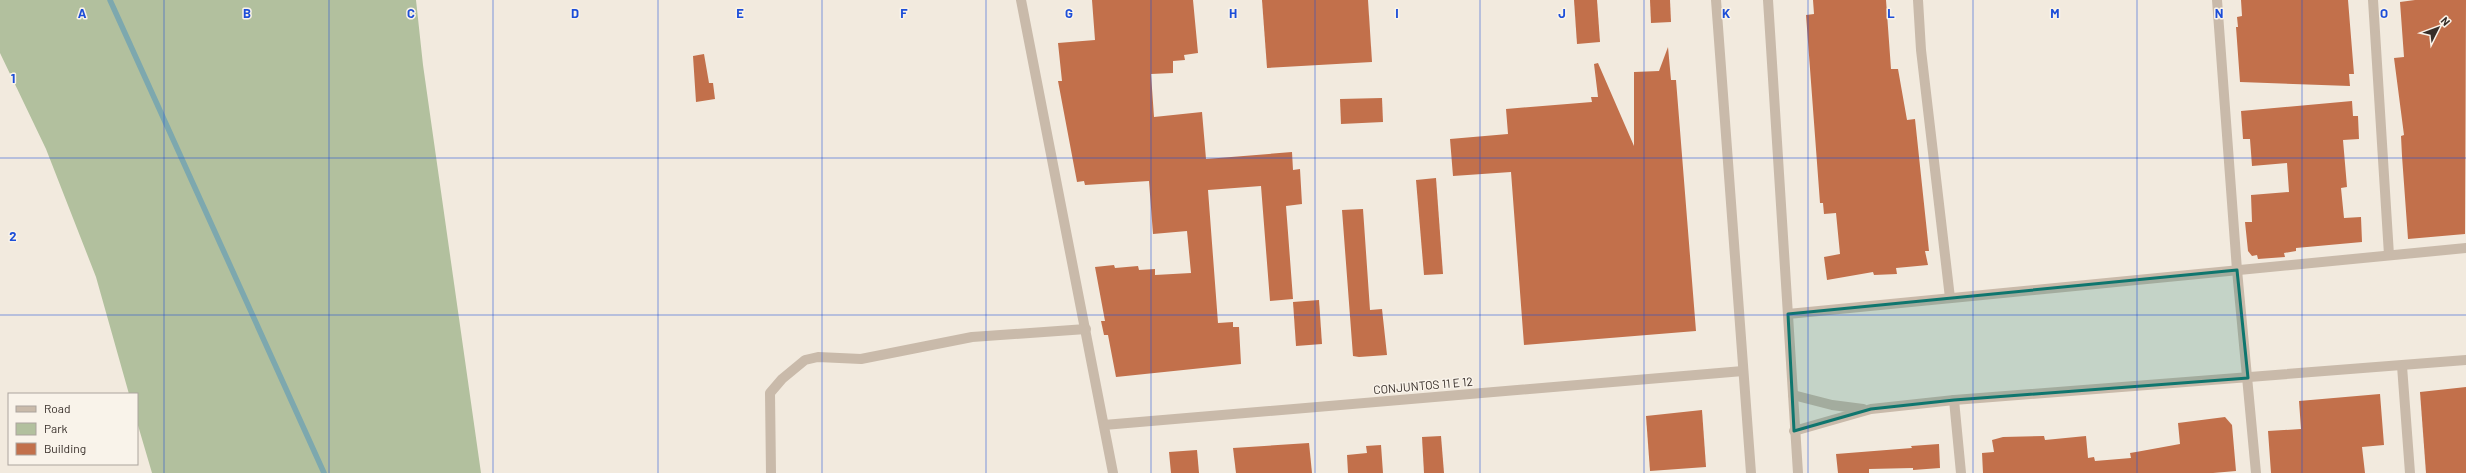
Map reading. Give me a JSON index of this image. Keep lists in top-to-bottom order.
{
  "streets": {
    "street": ["CONJUNTOS 11 E 12"]
  },
  "legend": ["Road", "Park", "Building"],
  "north": "top right",
  "grid": {
    "columns": [
      "A",
      "B",
      "C",
      "D",
      "E",
      "F",
      "G",
      "H",
      "I",
      "J",
      "K",
      "L",
      "M",
      "N",
      "O"
    ],
    "rows": ["1", "2"]
  }
}
